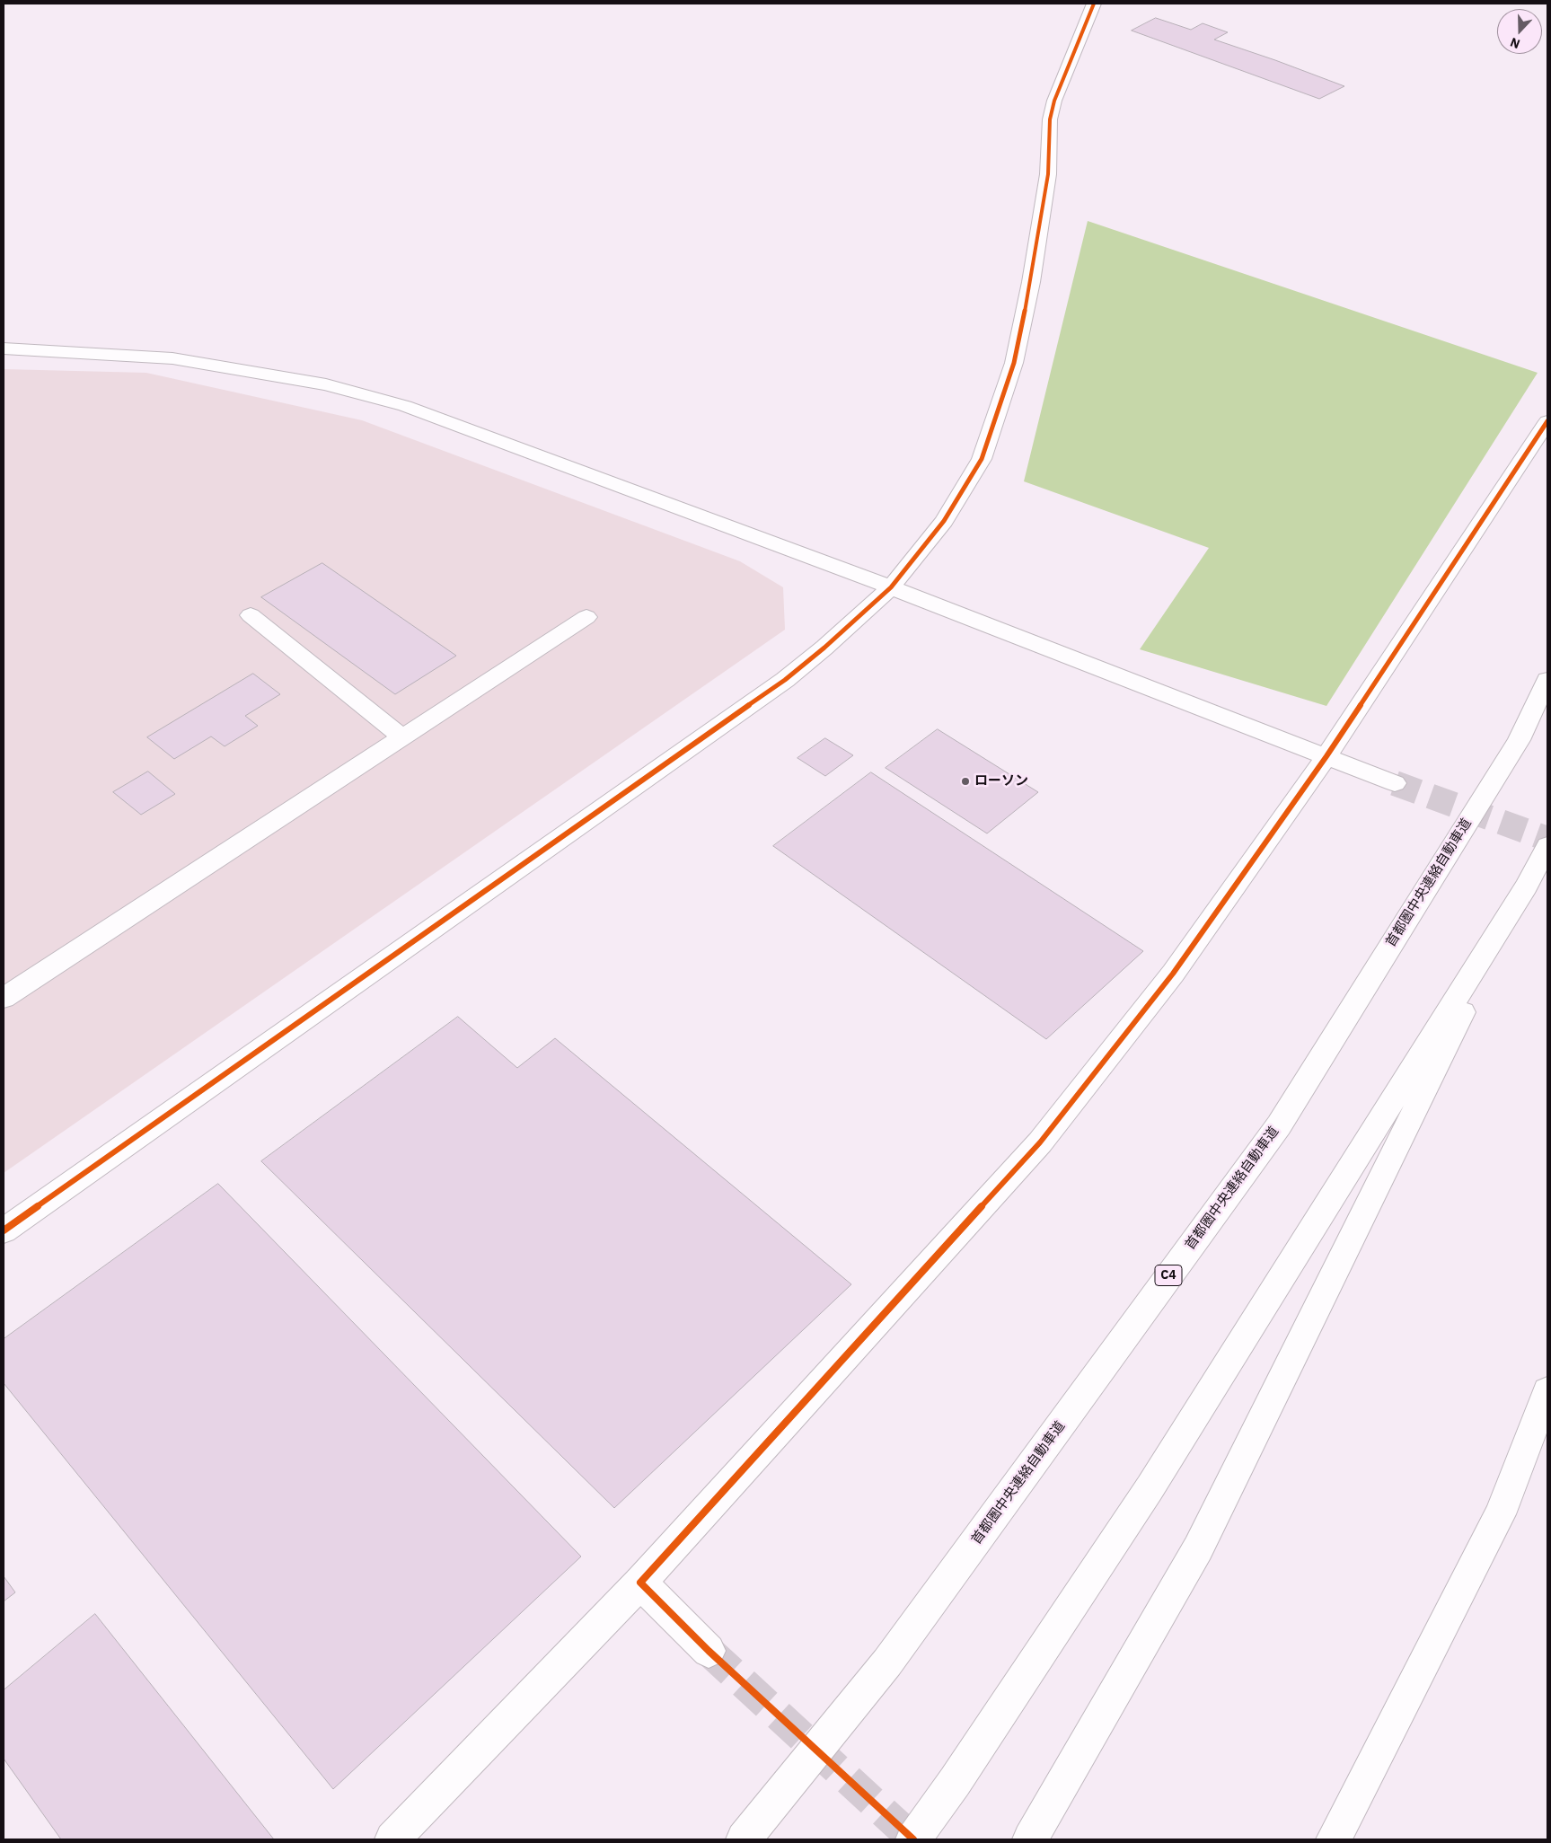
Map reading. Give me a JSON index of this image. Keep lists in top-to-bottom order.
{
  "streets": {
    "main road": ["首都圏中央連絡自動車道", "C4"]
  },
  "places": ["ローソン"],
  "north": "bottom"
}
